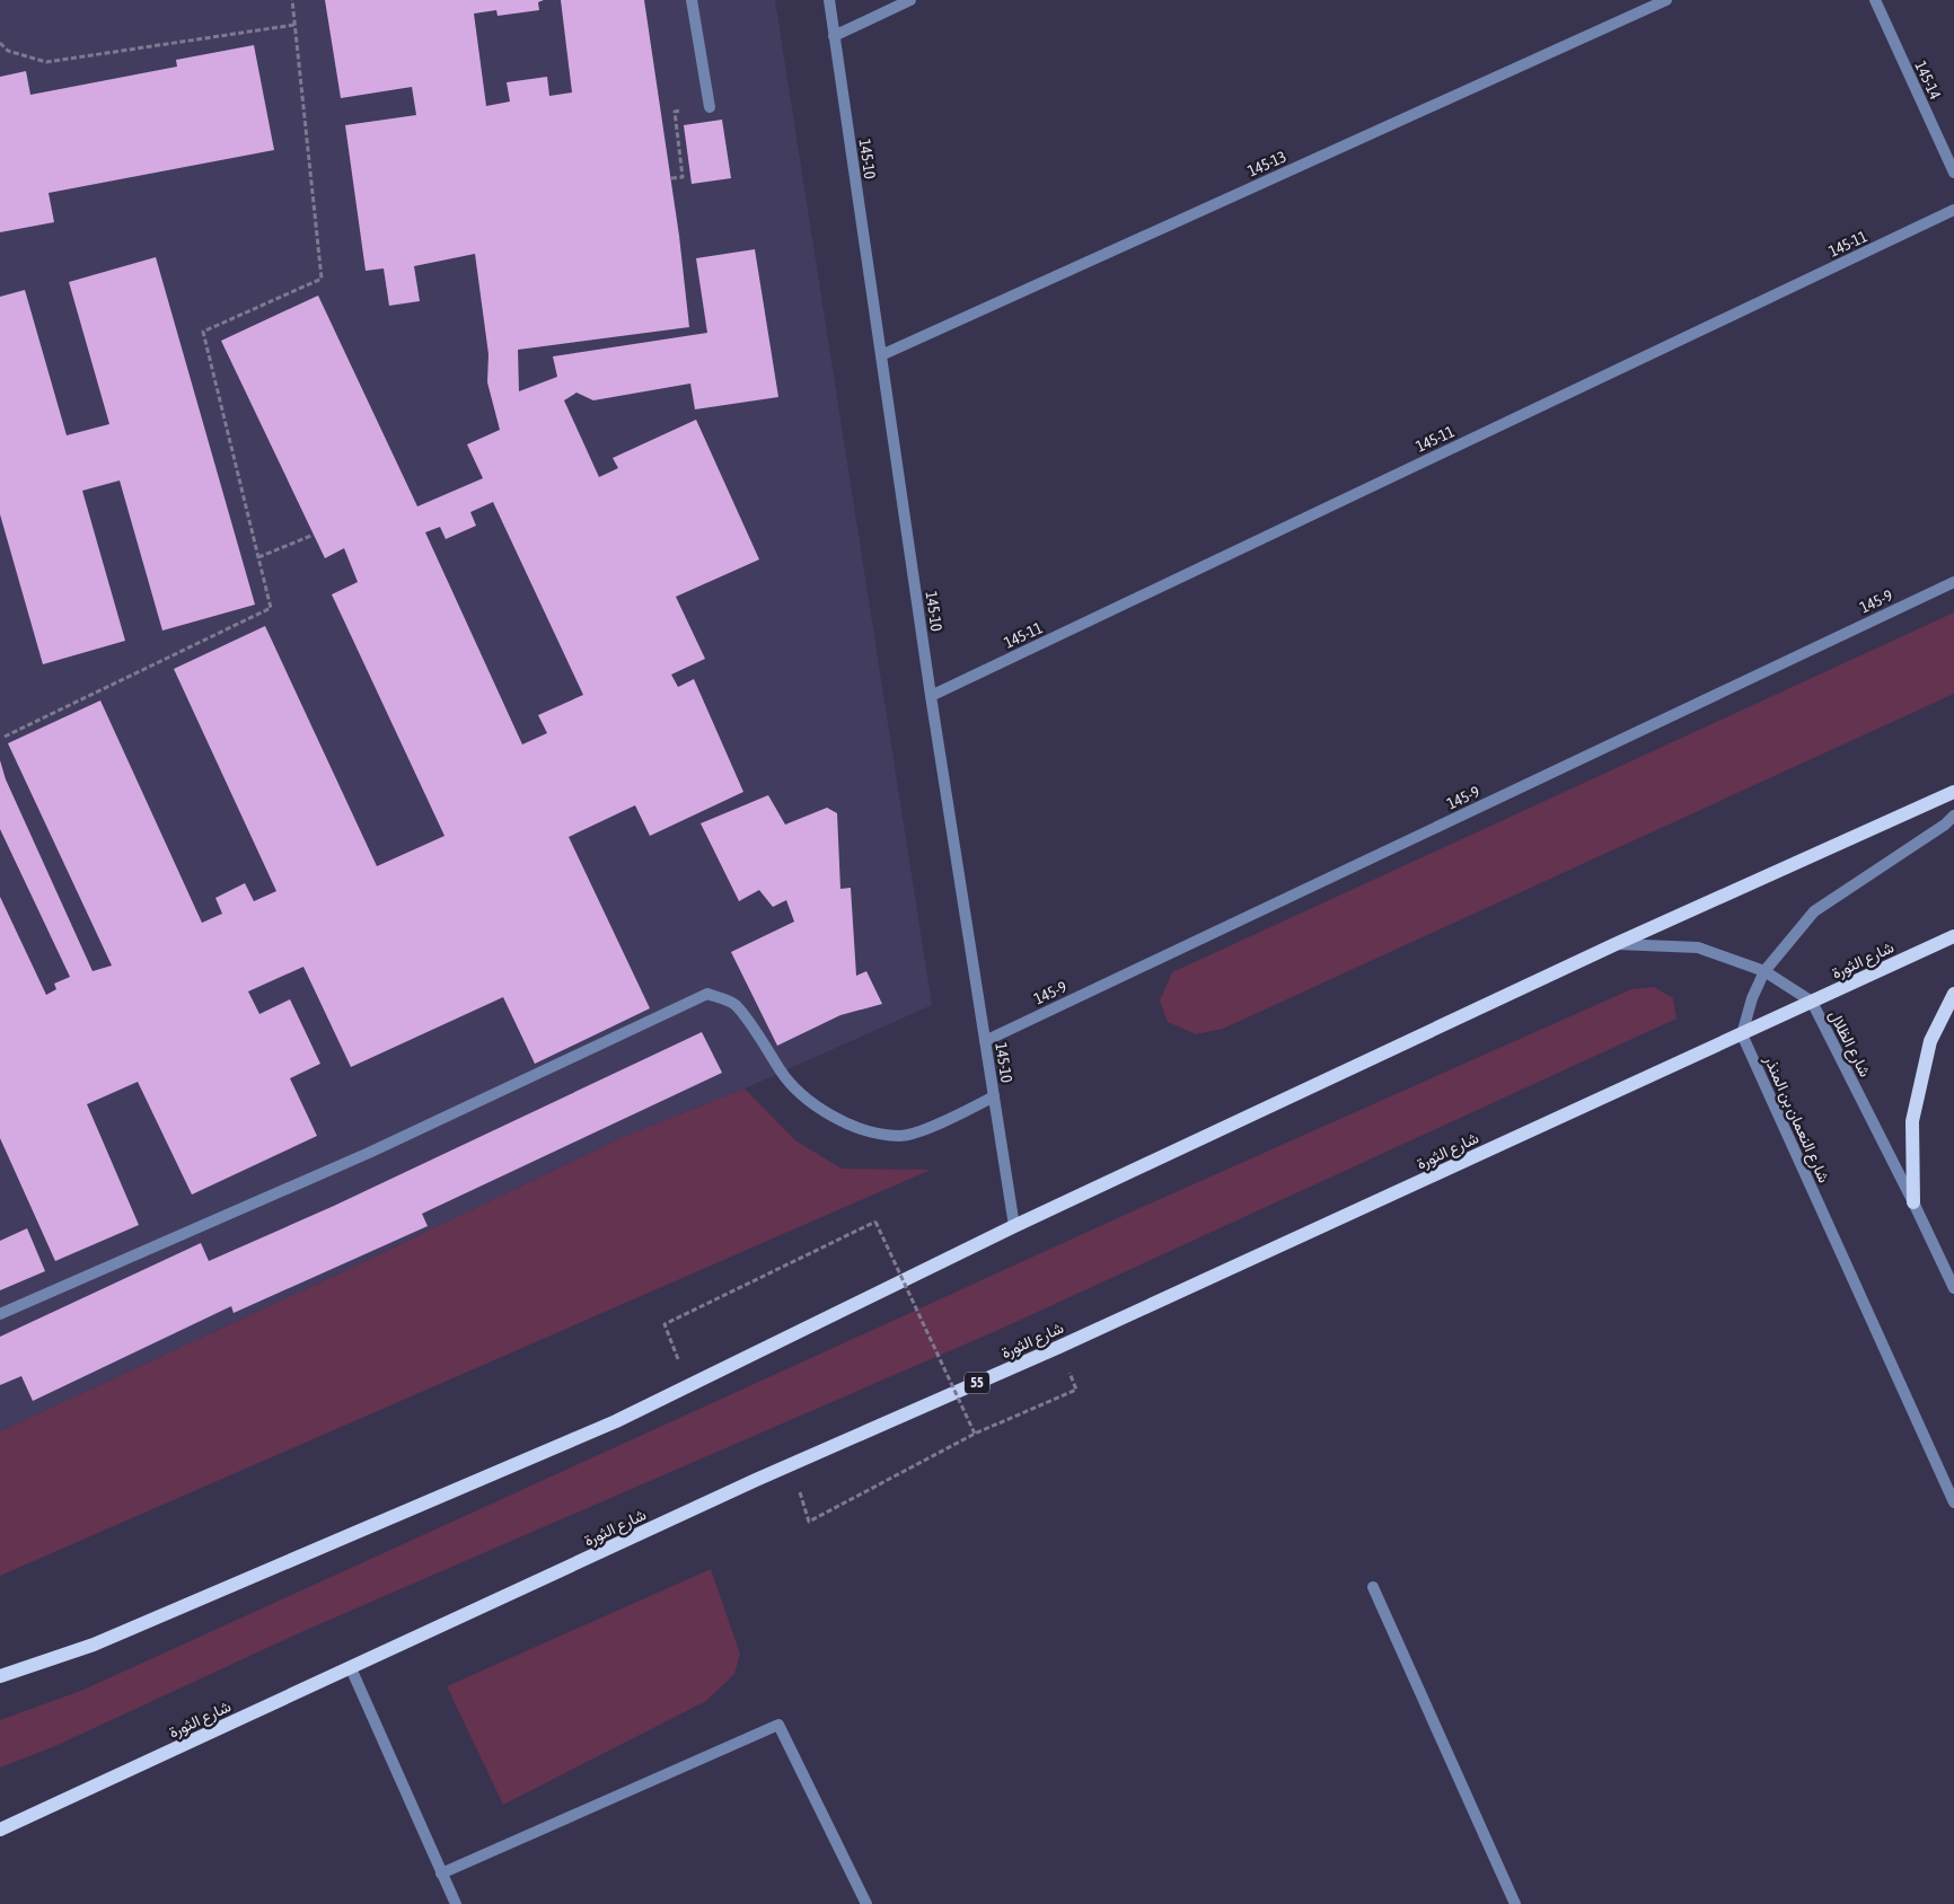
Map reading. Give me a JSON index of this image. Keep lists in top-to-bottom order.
{
  "streets": {
    "main road": ["شارع الثورة", "55"],
    "street": [
      "145-14",
      "145-10",
      "145-13",
      "145-11",
      "145-9",
      "شارع الظلال",
      "شارع النعمان بن المنذر"
    ]
  },
  "crossings": [
    ["145-10", "145-13"],
    ["145-10", "145-11"],
    ["145-10", "145-9"],
    ["شارع الثورة", "شارع الظلال"],
    ["شارع الثورة", "شارع النعمان بن المنذر"]
  ]
}
